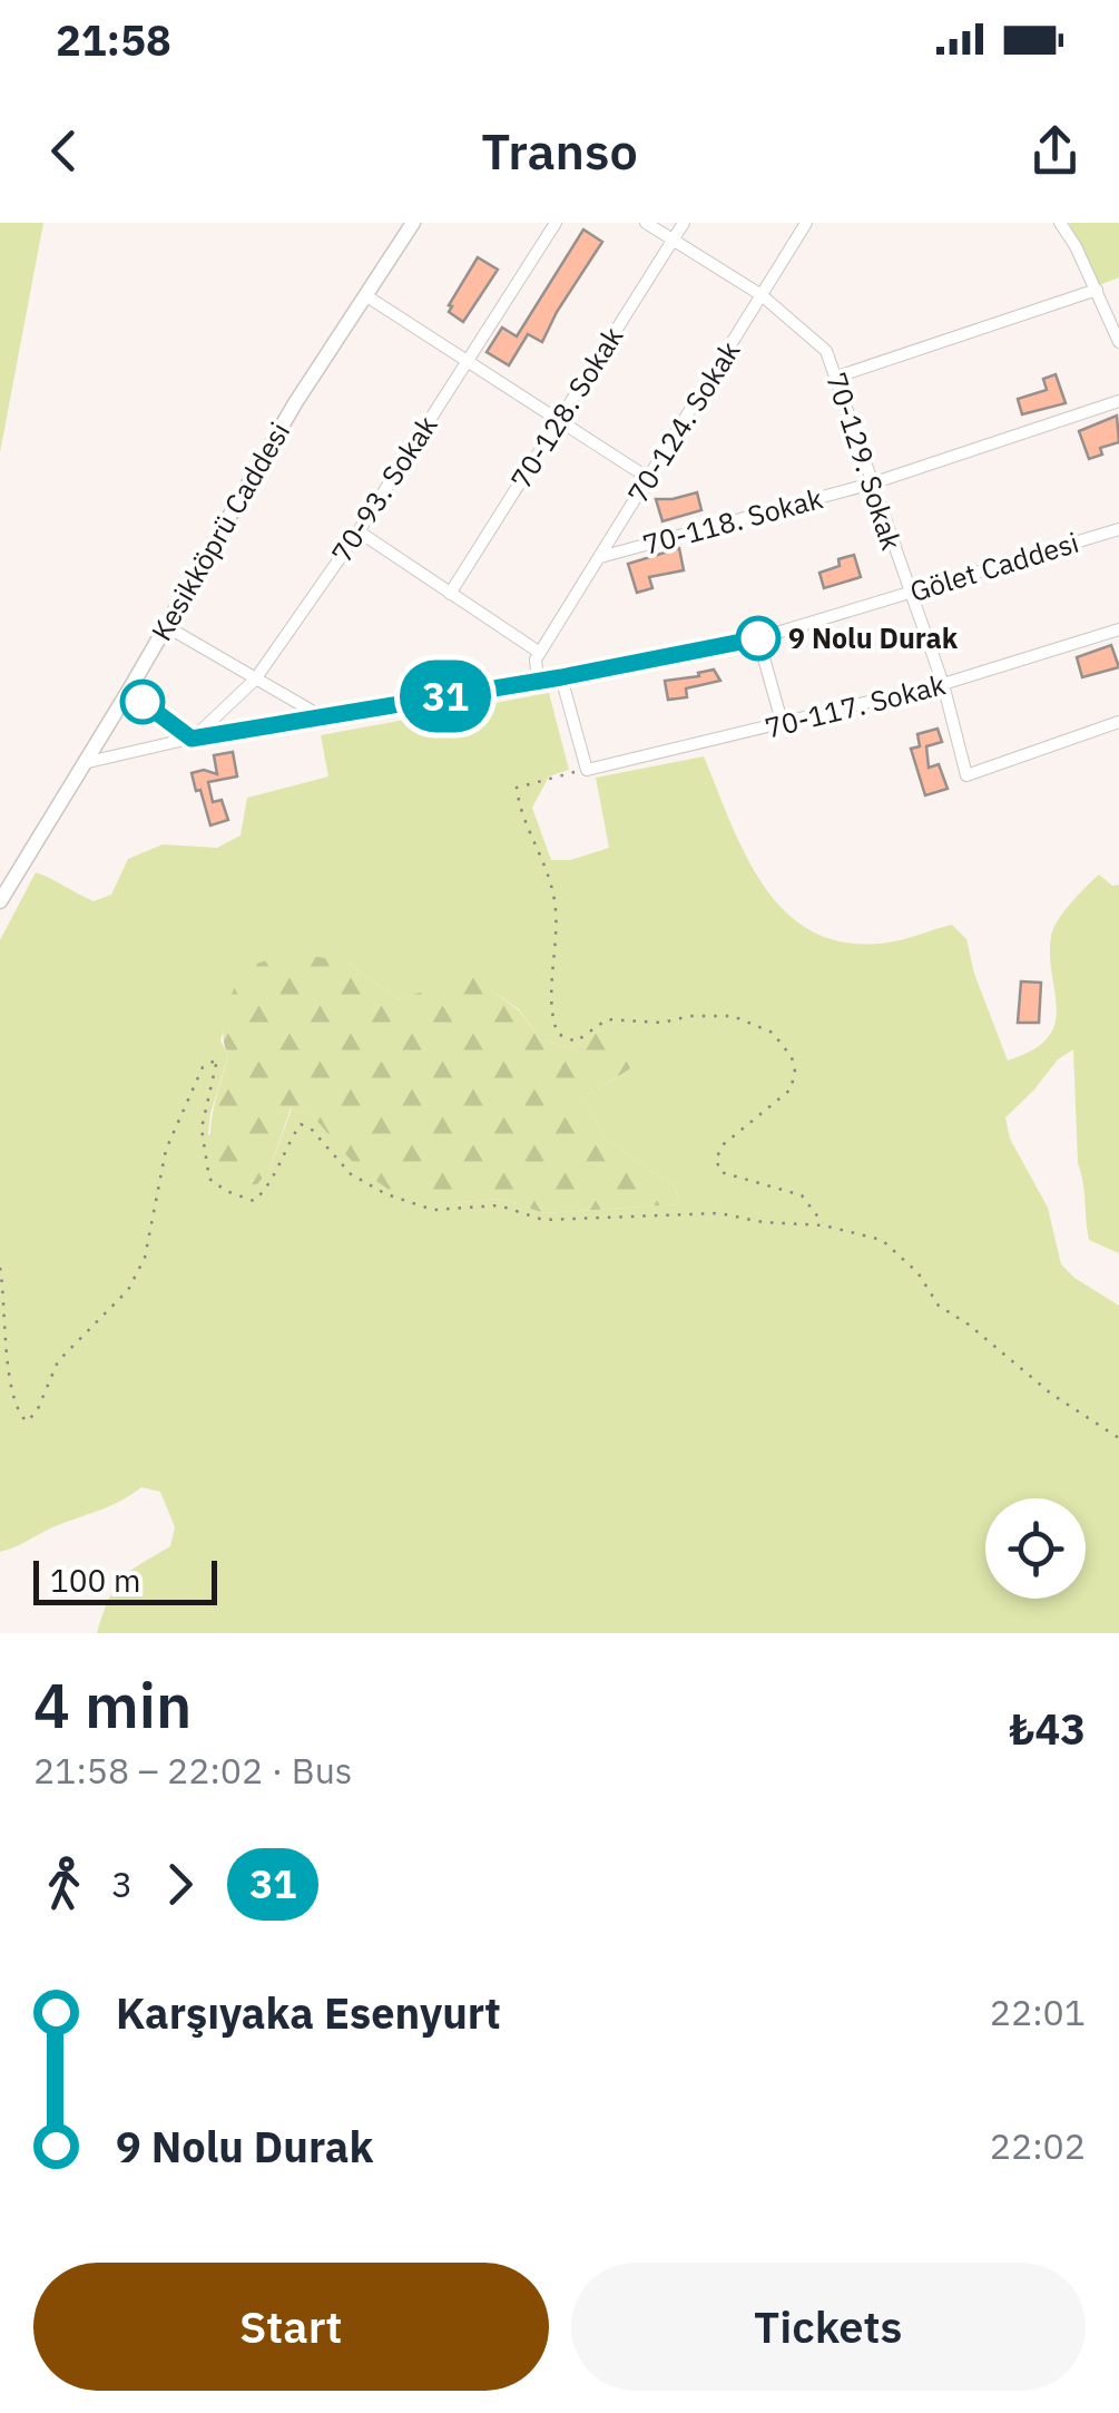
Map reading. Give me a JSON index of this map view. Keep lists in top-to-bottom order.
{
  "streets": {
    "street": [
      "70-128. Sokak",
      "70-124. Sokak",
      "70-129. Sokak",
      "70-93. Sokak",
      "70-118. Sokak",
      "Kesikköprü Caddesi",
      "Gölet Caddesi",
      "70-117. Sokak"
    ]
  },
  "crossings": [
    ["70-128. Sokak", "70-129. Sokak"],
    ["70-124. Sokak", "70-129. Sokak"],
    ["70-124. Sokak", "70-118. Sokak"],
    ["70-124. Sokak", "Gölet Caddesi"],
    ["70-129. Sokak", "70-118. Sokak"],
    ["70-129. Sokak", "Gölet Caddesi"],
    ["70-129. Sokak", "70-117. Sokak"],
    ["70-93. Sokak", "Gölet Caddesi"],
    ["Kesikköprü Caddesi", "Gölet Caddesi"]
  ],
  "places": ["9 Nolu Durak"],
  "lines": ["bus line 31"],
  "scale_bar": "100 m",
  "page": {
    "status": "21:58",
    "header": "Transo",
    "on_map": "31",
    "scale": "100 m",
    "heading": ["4 min", "21:58 – 22:02 · Bus", "₺43"],
    "legs": ["3", "31"],
    "list": [
      {
        "name": "Karşıyaka Esenyurt",
        "value": "22:01"
      },
      {
        "name": "9 Nolu Durak",
        "value": "22:02"
      }
    ],
    "buttons": ["Start", "Tickets"]
  }
}
